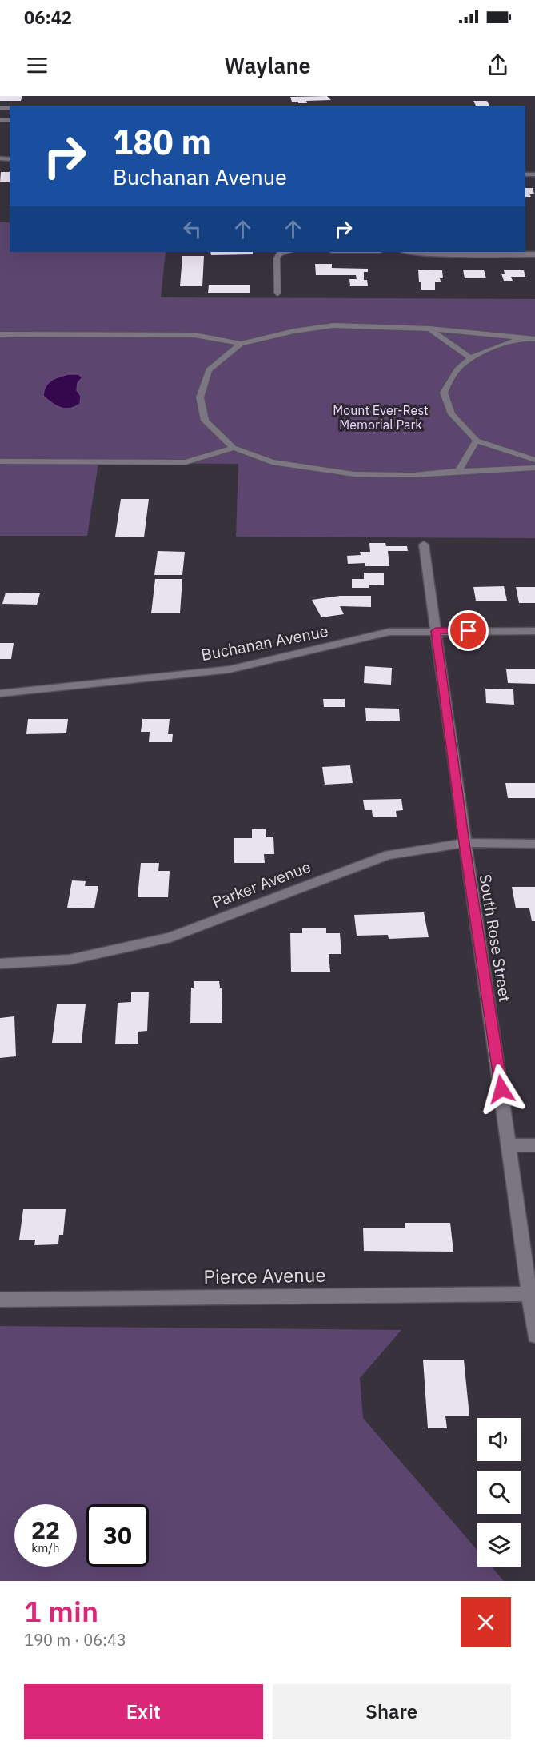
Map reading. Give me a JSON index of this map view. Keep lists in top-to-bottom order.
{
  "streets": {
    "street": [
      "Buchanan Avenue",
      "Parker Avenue",
      "South Rose Street",
      "Pierce Avenue"
    ]
  },
  "crossings": [
    ["Buchanan Avenue", "South Rose Street"],
    ["Parker Avenue", "South Rose Street"],
    ["South Rose Street", "Pierce Avenue"]
  ],
  "parks": ["Mount Ever-Rest Memorial Park"],
  "page": {
    "status": "06:42",
    "header": "Waylane",
    "turn": ["180 m", "Buchanan Avenue"],
    "speed": "22 km/h",
    "limit": "30",
    "heading": ["1 min", "190 m · 06:43"],
    "buttons": ["Exit", "Share"]
  }
}
